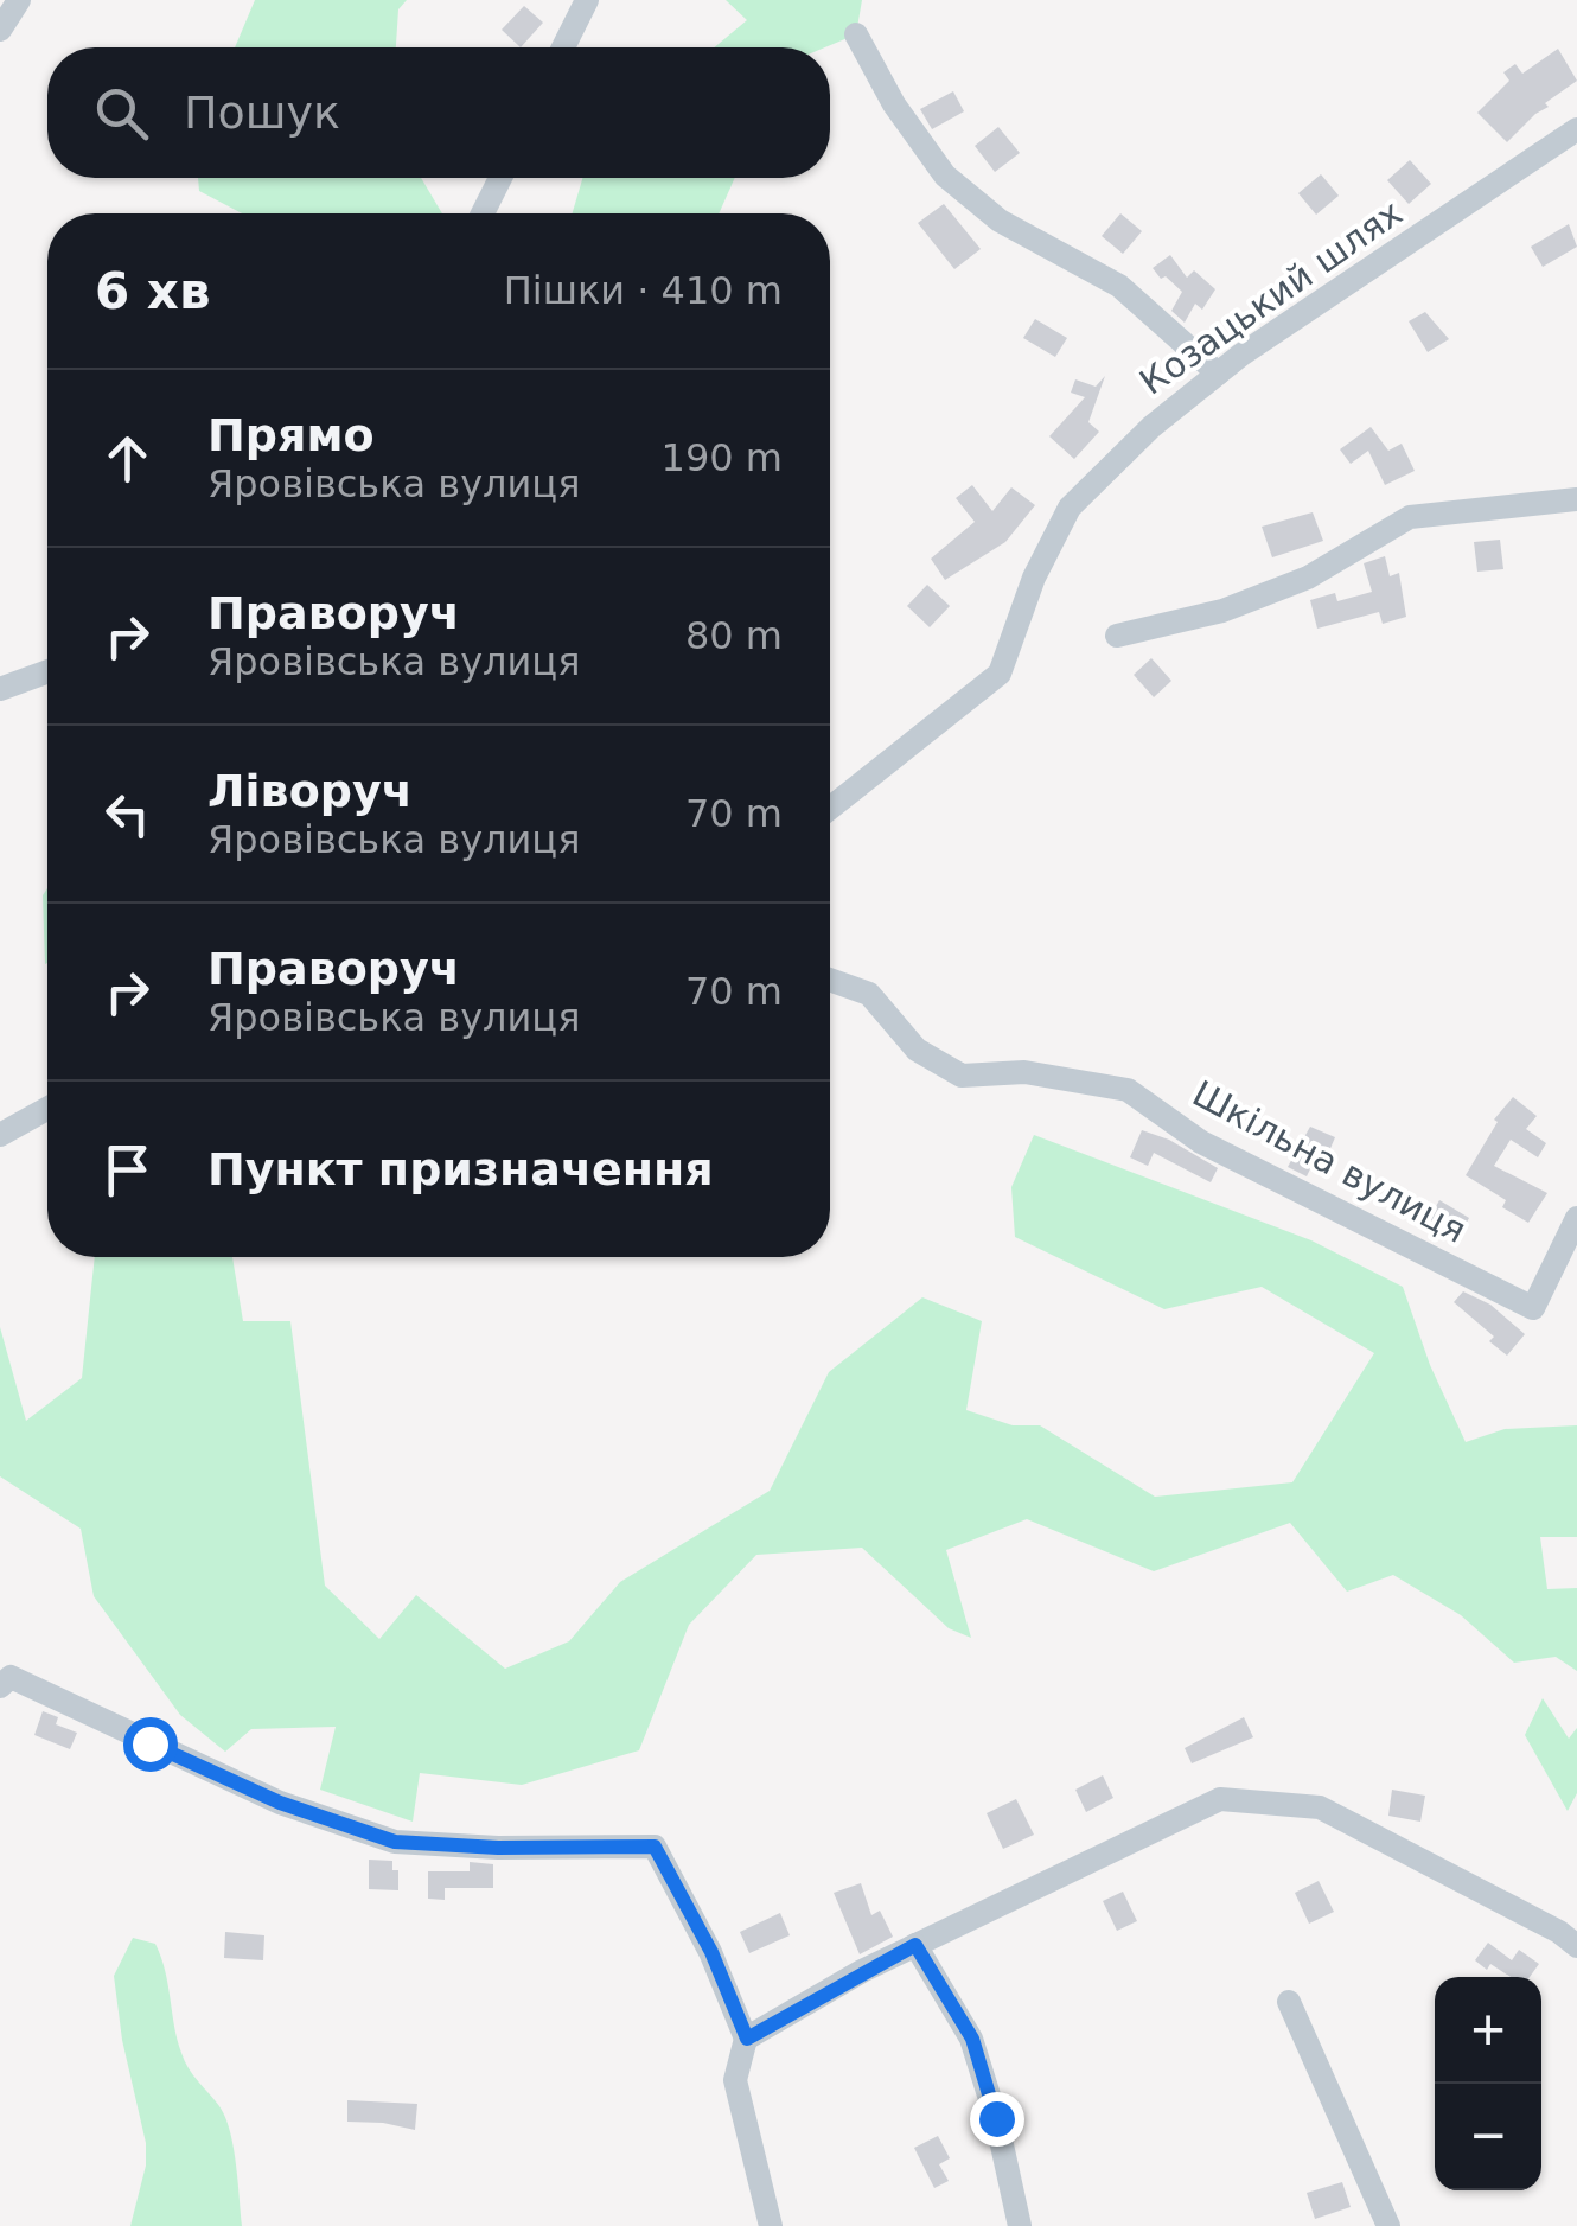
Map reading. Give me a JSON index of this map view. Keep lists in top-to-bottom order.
{
  "streets": {
    "street": ["Козацький шлях", "Шкільна вулиця"]
  },
  "page": {
    "search": "Пошук",
    "heading": ["6 хв", "Пішки · 410 m"],
    "list": [
      ["Прямо", "Яровівська вулиця", "190 m"],
      ["Праворуч", "Яровівська вулиця", "80 m"],
      ["Ліворуч", "Яровівська вулиця", "70 m"],
      ["Праворуч", "Яровівська вулиця", "70 m"],
      "Пункт призначення"
    ],
    "map_buttons": ["+", "−"]
  }
}
